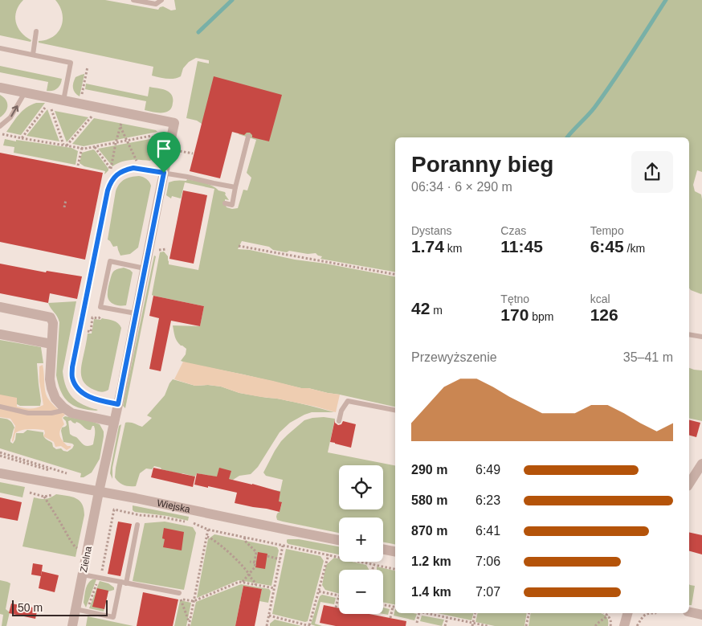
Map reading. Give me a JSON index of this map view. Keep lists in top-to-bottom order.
{
  "streets": {
    "street": ["Wiejska", "Zielna"]
  },
  "crossings": [
    ["Wiejska", "Zielna"]
  ],
  "scale_bar": "50 m",
  "page": {
    "heading": ["Poranny bieg", "06:34 · 6 × 290 m"],
    "stats": [
      ["Dystans", "1.74 km"],
      ["Czas", "11:45"],
      ["Tempo", "6:45 /km"],
      ["42 m"],
      ["Tętno", "170 bpm"],
      ["kcal", "126"]
    ],
    "chart": ["Przewyższenie", "35–41 m"],
    "list": [
      {
        "name": "290 m",
        "note": "6:49"
      },
      {
        "name": "580 m",
        "note": "6:23"
      },
      {
        "name": "870 m",
        "note": "6:41"
      },
      {
        "name": "1.2 km",
        "note": "7:06"
      },
      {
        "name": "1.4 km",
        "note": "7:07"
      }
    ],
    "map_buttons": ["+", "−"],
    "scale": "50 m"
  }
}
